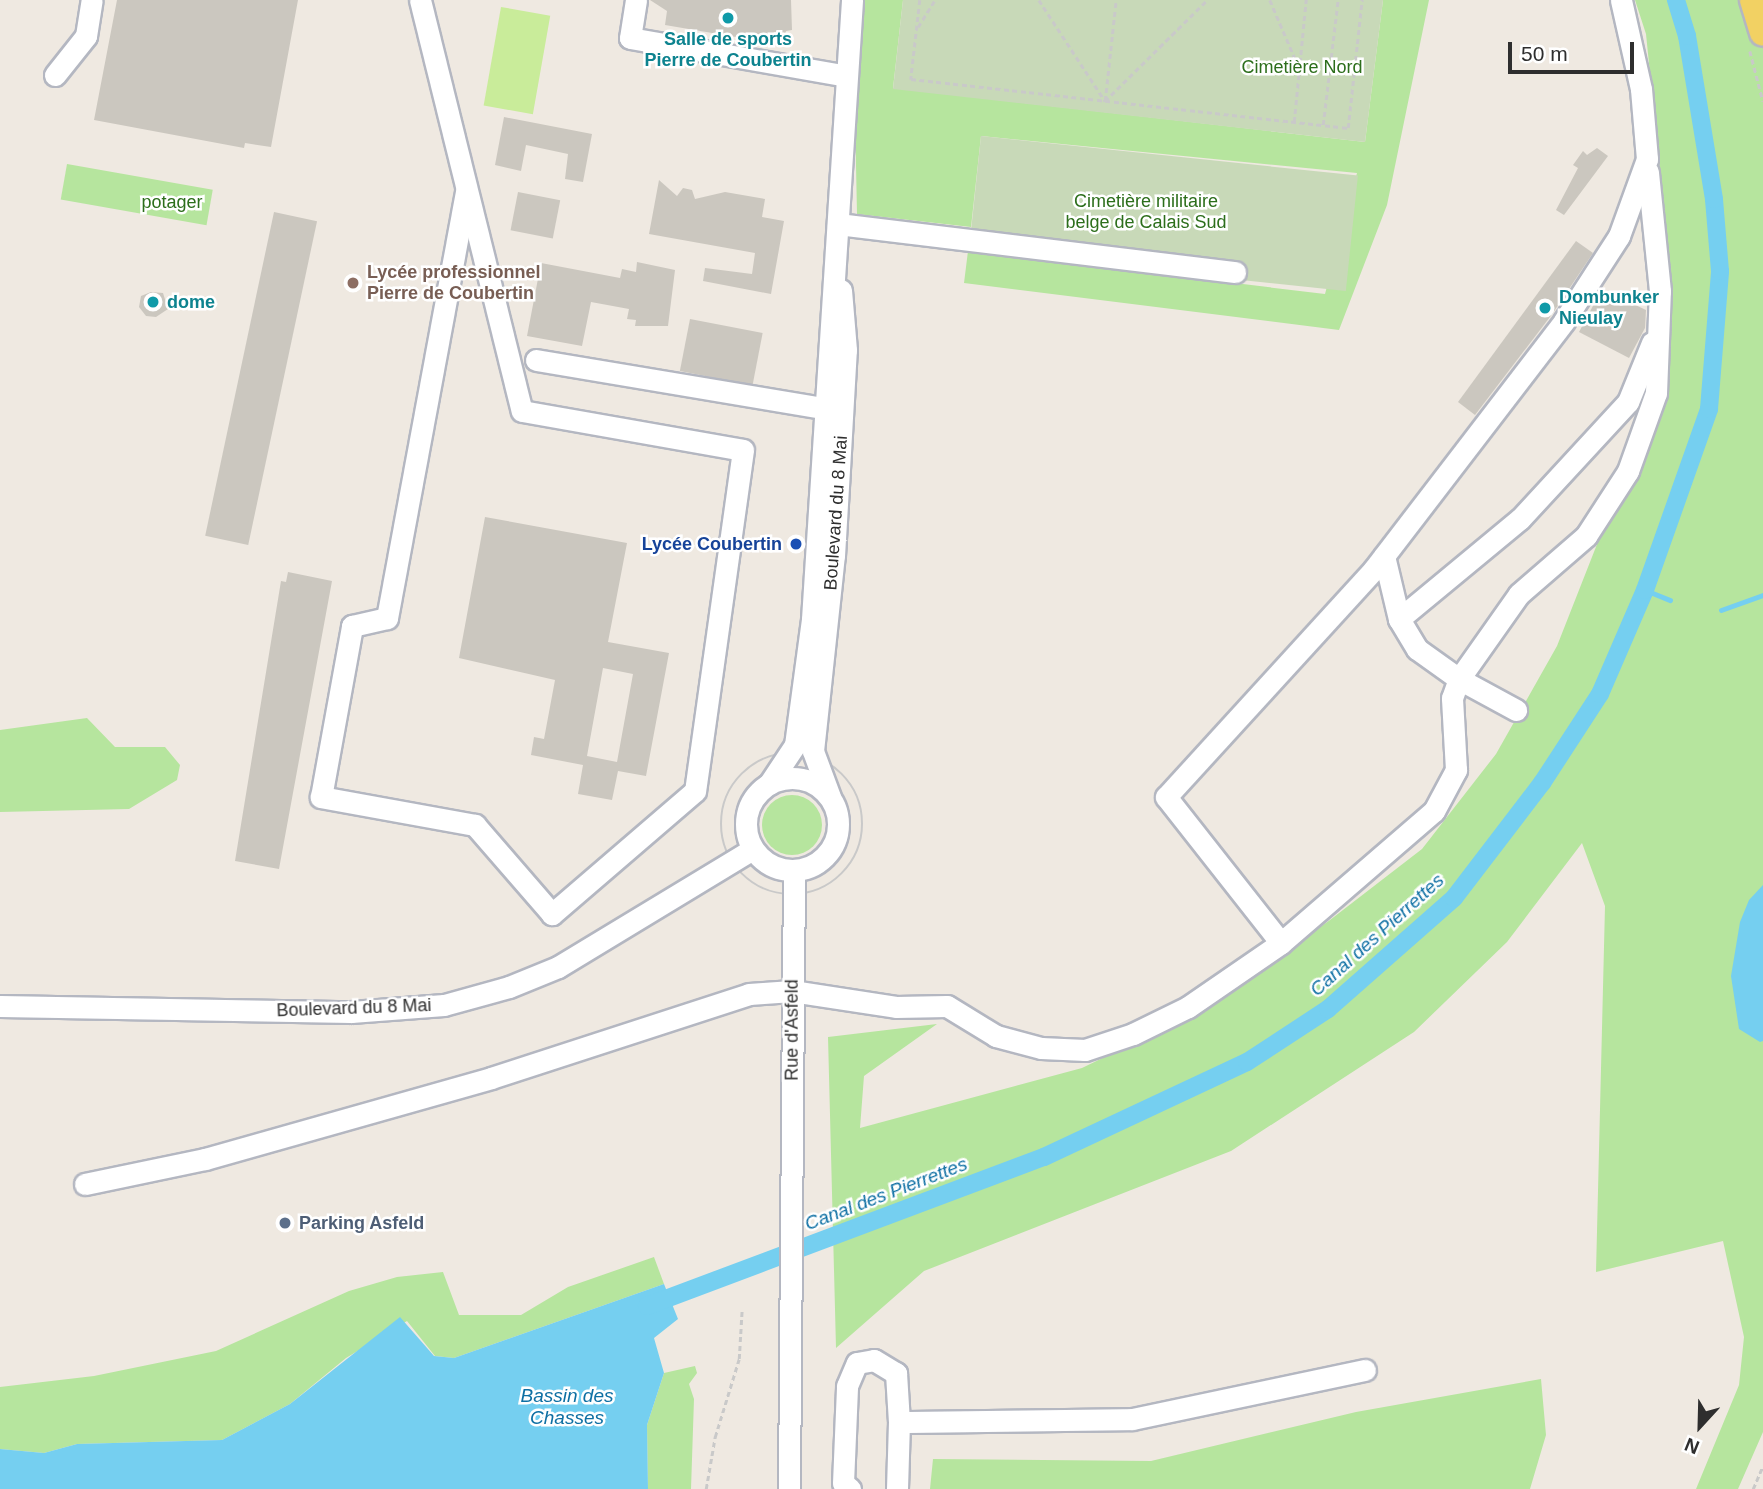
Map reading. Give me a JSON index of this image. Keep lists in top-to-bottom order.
{
  "streets": {
    "street": ["Boulevard du 8 Mai", "Rue d'Asfeld"]
  },
  "crossings": [
    ["Boulevard du 8 Mai", "Rue d'Asfeld"]
  ],
  "water": ["Canal des Pierrettes", "Bassin des Chasses"],
  "parks": ["Cimetière Nord", "potager", "Cimetière militaire belge de Calais Sud"],
  "places": [
    "Salle de sports Pierre de Coubertin",
    "Lycée professionnel Pierre de Coubertin",
    "dome",
    "Dombunker Nieulay",
    "Lycée Coubertin",
    "Parking Asfeld"
  ],
  "scale_bar": "50 m",
  "north": "bottom"
}
